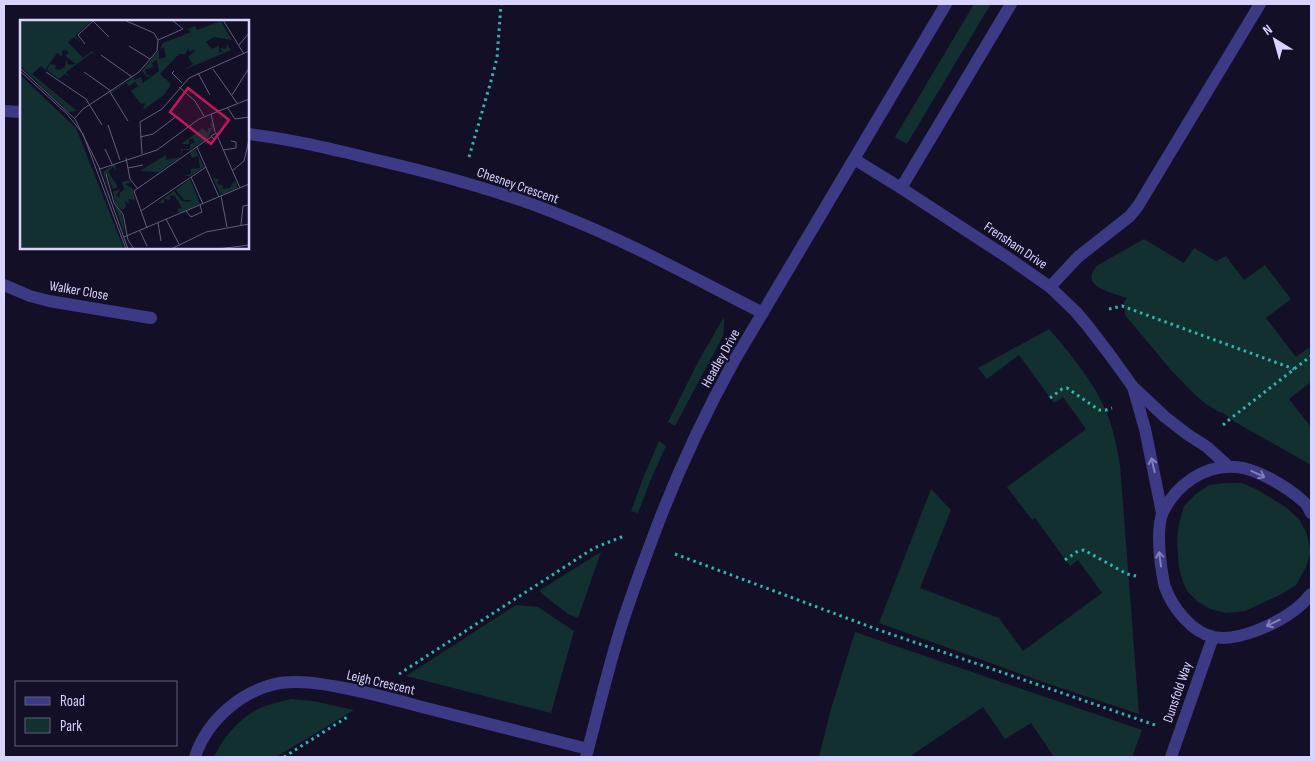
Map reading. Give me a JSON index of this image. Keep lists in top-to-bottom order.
{
  "streets": {
    "street": [
      "Chesney Crescent",
      "Frensham Drive",
      "Walker Close",
      "Headley Drive",
      "Leigh Crescent",
      "Dunsfold Way"
    ]
  },
  "crossings": [
    ["Chesney Crescent", "Headley Drive"],
    ["Frensham Drive", "Headley Drive"],
    ["Frensham Drive", "Dunsfold Way"],
    ["Headley Drive", "Leigh Crescent"]
  ],
  "legend": ["Road", "Park"],
  "north": "top left"
}
